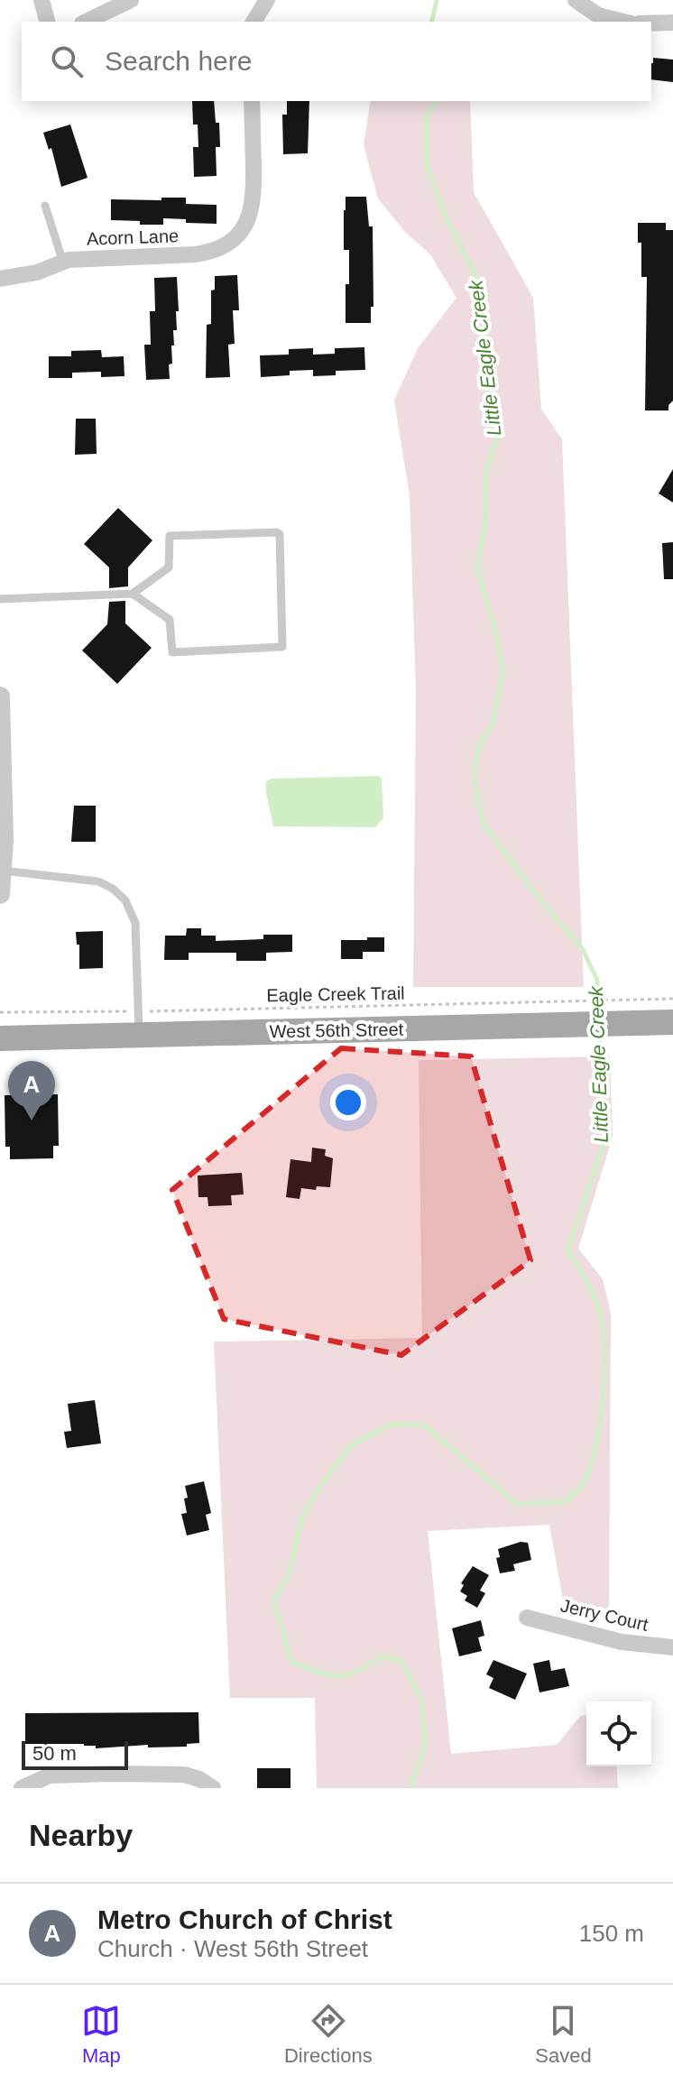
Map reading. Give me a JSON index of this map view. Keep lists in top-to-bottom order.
{
  "streets": {
    "main road": ["West 56th Street"],
    "street": ["Acorn Lane", "Jerry Court"],
    "path": ["Eagle Creek Trail"]
  },
  "crossings": [
    ["Eagle Creek Trail", "West 56th Street"]
  ],
  "water": ["Little Eagle Creek"],
  "scale_bar": "50 m",
  "page": {
    "search": "Search here",
    "pins": "A",
    "scale": "50 m",
    "heading": "Nearby",
    "list": [
      {
        "mark": "A",
        "name": "Metro Church of Christ",
        "note": "Church · West 56th Street",
        "value": "150 m"
      }
    ],
    "nav": ["Map", "Directions", "Saved"]
  }
}
